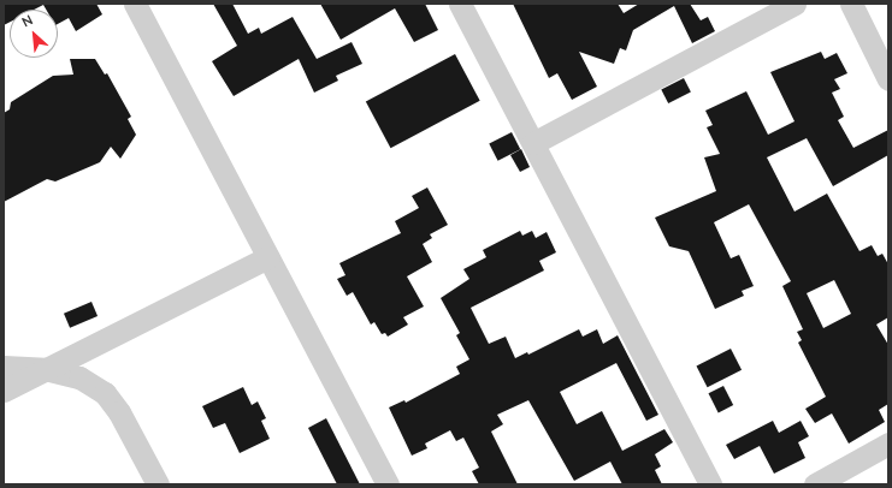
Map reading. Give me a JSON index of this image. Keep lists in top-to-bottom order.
{
  "north": "top left"
}
